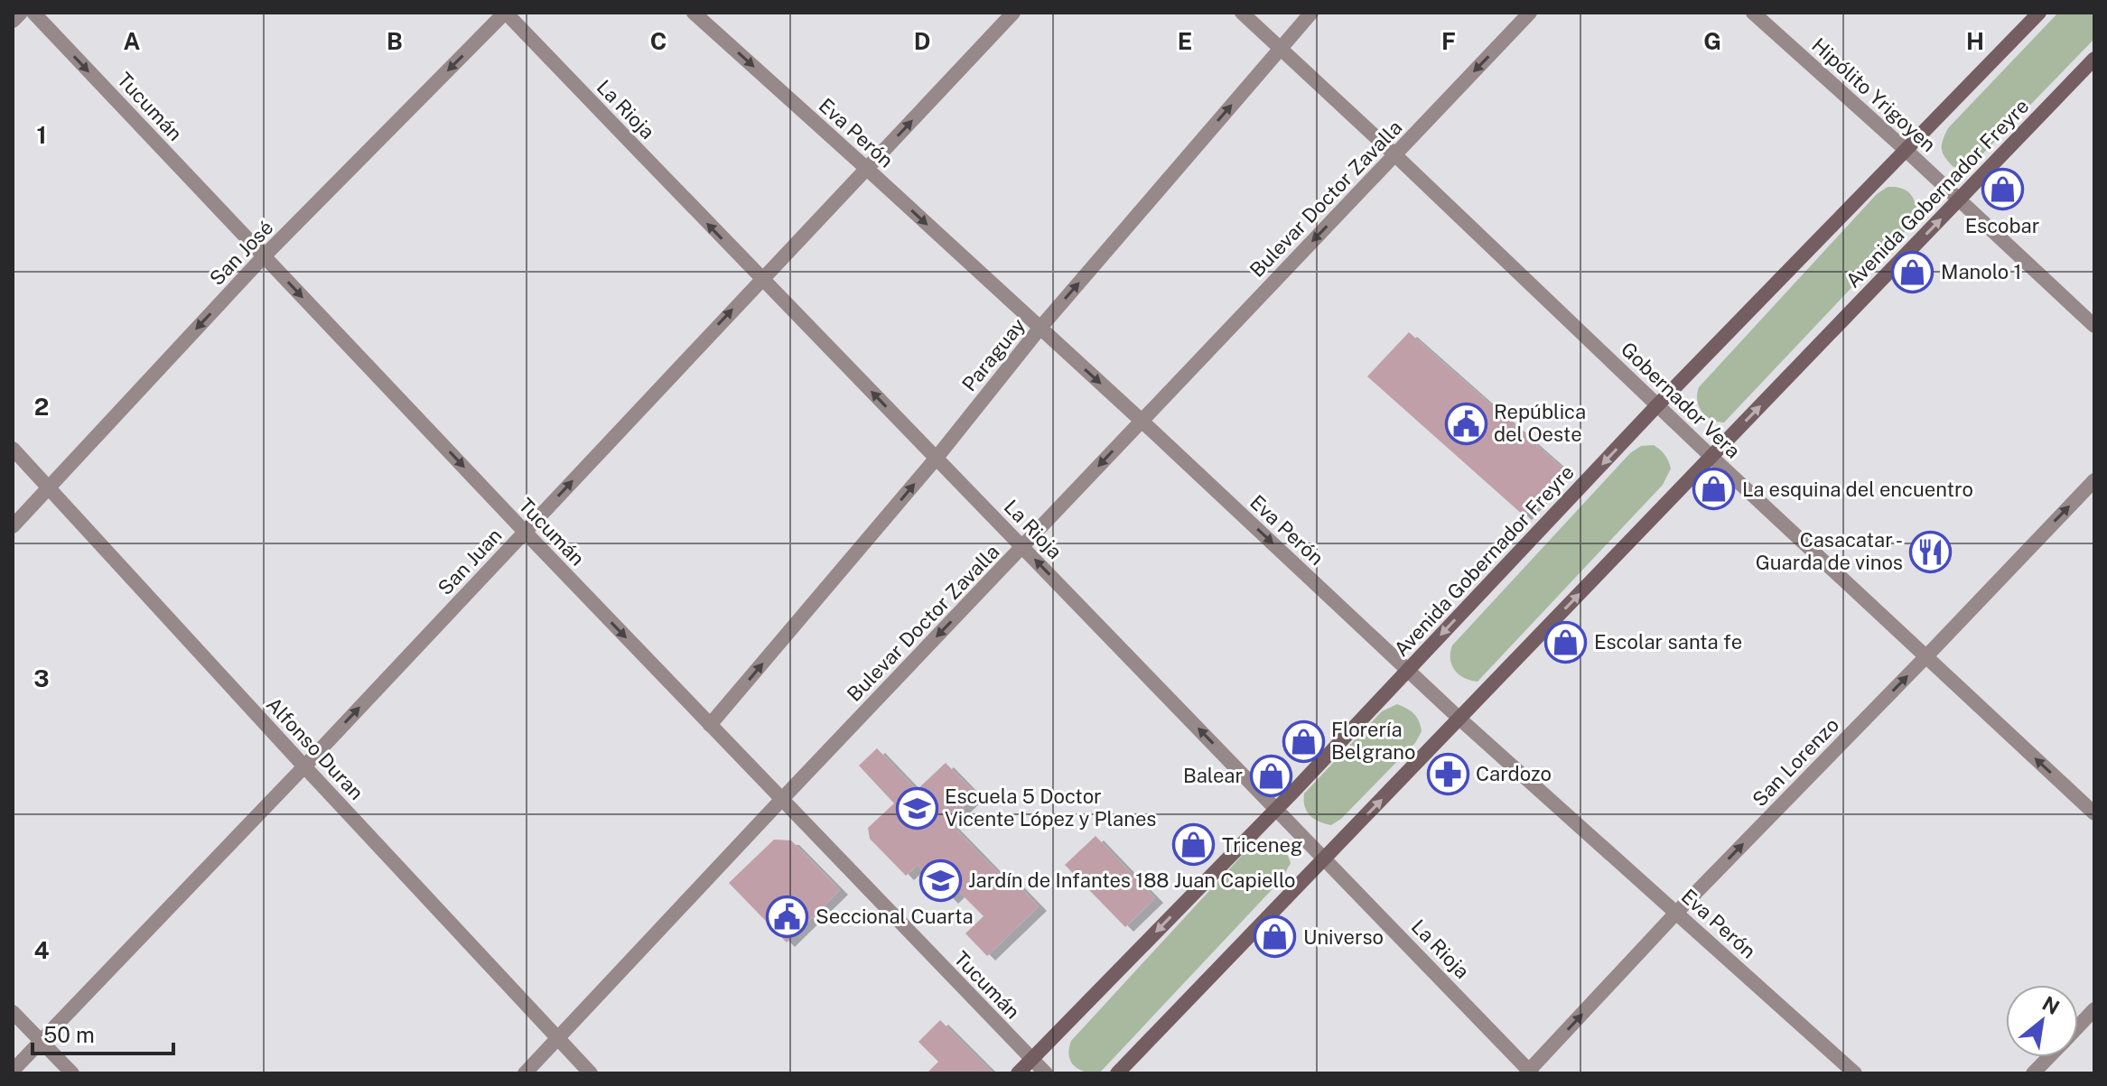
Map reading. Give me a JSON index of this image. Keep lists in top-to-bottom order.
{
  "streets": {
    "main road": ["Avenida Gobernador Freyre"],
    "street": [
      "Hipólito Yrigoyen",
      "Tucumán",
      "La Rioja",
      "Eva Perón",
      "Bulevar Doctor Zavalla",
      "San José",
      "Paraguay",
      "Gobernador Vera",
      "San Juan",
      "Alfonso Duran",
      "San Lorenzo"
    ]
  },
  "crossings": [
    ["Hipólito Yrigoyen", "Avenida Gobernador Freyre"],
    ["Tucumán", "Avenida Gobernador Freyre"],
    ["Tucumán", "Bulevar Doctor Zavalla"],
    ["Tucumán", "San José"],
    ["Tucumán", "Paraguay"],
    ["Tucumán", "San Juan"],
    ["La Rioja", "Avenida Gobernador Freyre"],
    ["La Rioja", "Bulevar Doctor Zavalla"],
    ["La Rioja", "San José"],
    ["La Rioja", "Paraguay"],
    ["La Rioja", "San Juan"],
    ["La Rioja", "San Lorenzo"],
    ["Eva Perón", "Avenida Gobernador Freyre"],
    ["Eva Perón", "Bulevar Doctor Zavalla"],
    ["Eva Perón", "Paraguay"],
    ["Eva Perón", "San Juan"],
    ["Eva Perón", "San Lorenzo"],
    ["Avenida Gobernador Freyre", "Gobernador Vera"],
    ["Bulevar Doctor Zavalla", "Gobernador Vera"],
    ["Bulevar Doctor Zavalla", "Alfonso Duran"],
    ["San José", "Alfonso Duran"],
    ["Paraguay", "Gobernador Vera"],
    ["Gobernador Vera", "San Lorenzo"],
    ["San Juan", "Alfonso Duran"]
  ],
  "one_way": [
    "Tucumán",
    "La Rioja",
    "Eva Perón",
    "Bulevar Doctor Zavalla",
    "San José",
    "Paraguay",
    "San Juan",
    "San Lorenzo"
  ],
  "places": {
    "shop": [
      "Escobar",
      "Manolo 1",
      "La esquina del encuentro",
      "Escolar santa fe",
      "Florería Belgrano",
      "Balear",
      "Triceneg",
      "Universo"
    ],
    "public building": ["República del Oeste", "Seccional Cuarta"],
    "restaurant": ["Casacatar - Guarda de vinos"],
    "pharmacy": ["Cardozo"],
    "school or university": ["Escuela 5 Doctor Vicente López y Planes", "Jardín de Infantes 188 Juan Capiello"]
  },
  "scale_bar": "50 m",
  "north": "top right",
  "grid": {
    "columns": [
      "A",
      "B",
      "C",
      "D",
      "E",
      "F",
      "G",
      "H"
    ],
    "rows": [
      "1",
      "2",
      "3",
      "4"
    ]
  }
}
